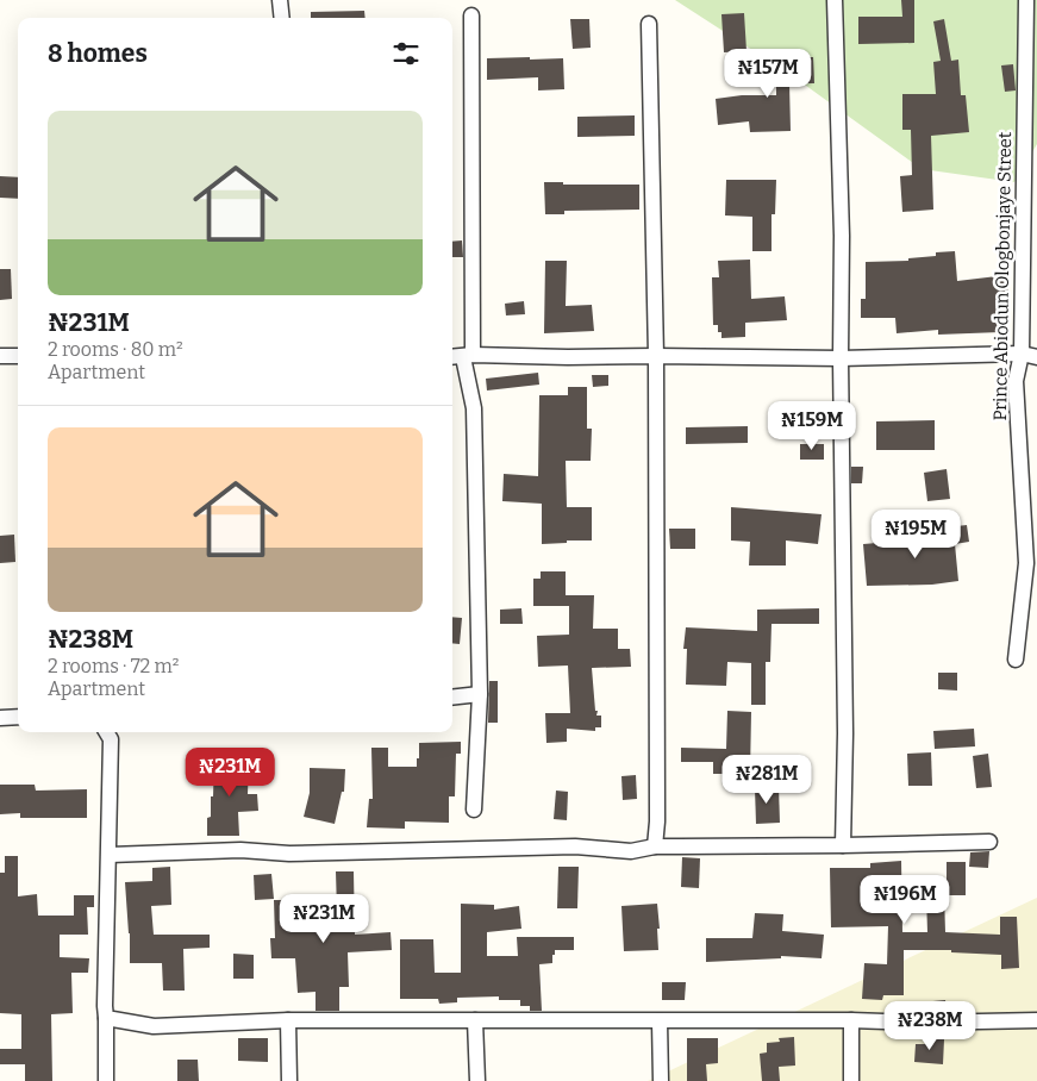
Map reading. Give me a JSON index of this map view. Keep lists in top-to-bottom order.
{
  "streets": {
    "street": ["Prince Abiodun Ologbonjaye Street"]
  },
  "page": {
    "heading": "8 homes",
    "price": [
      "₦157M",
      "₦159M",
      "₦195M",
      "₦231M",
      "₦281M",
      "₦196M",
      "₦231M",
      "₦238M"
    ],
    "list": [
      {
        "name": "₦231M",
        "note": "2 rooms · 80 m² · Apartment"
      },
      {
        "name": "₦238M",
        "note": "2 rooms · 72 m² · Apartment"
      }
    ]
  }
}
